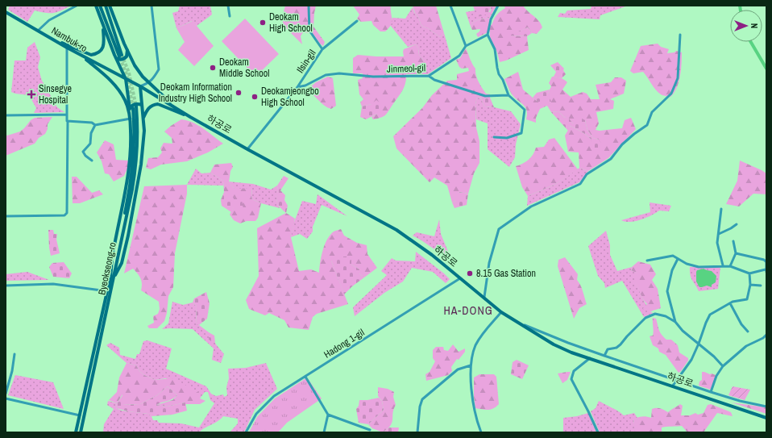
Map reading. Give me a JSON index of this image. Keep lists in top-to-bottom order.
{
  "streets": {
    "main road": ["Nambuk-ro", "하공로", "Byeokseong-ro"],
    "street": ["Ilsin-gil", "Jinmeol-gil", "Hadong 1-gil"]
  },
  "crossings": [
    ["Nambuk-ro", "하공로"],
    ["Ilsin-gil", "Jinmeol-gil"],
    ["Ilsin-gil", "하공로"],
    ["하공로", "Hadong 1-gil"]
  ],
  "districts": ["HA-DONG"],
  "places": {
    "other": [
      "Deokam High School",
      "Deokam Middle School",
      "Deokam Information Industry High School",
      "Deokamjeongbo High School",
      "8.15 Gas Station"
    ],
    "health": ["Sinsegye Hospital"]
  },
  "north": "right"
}
